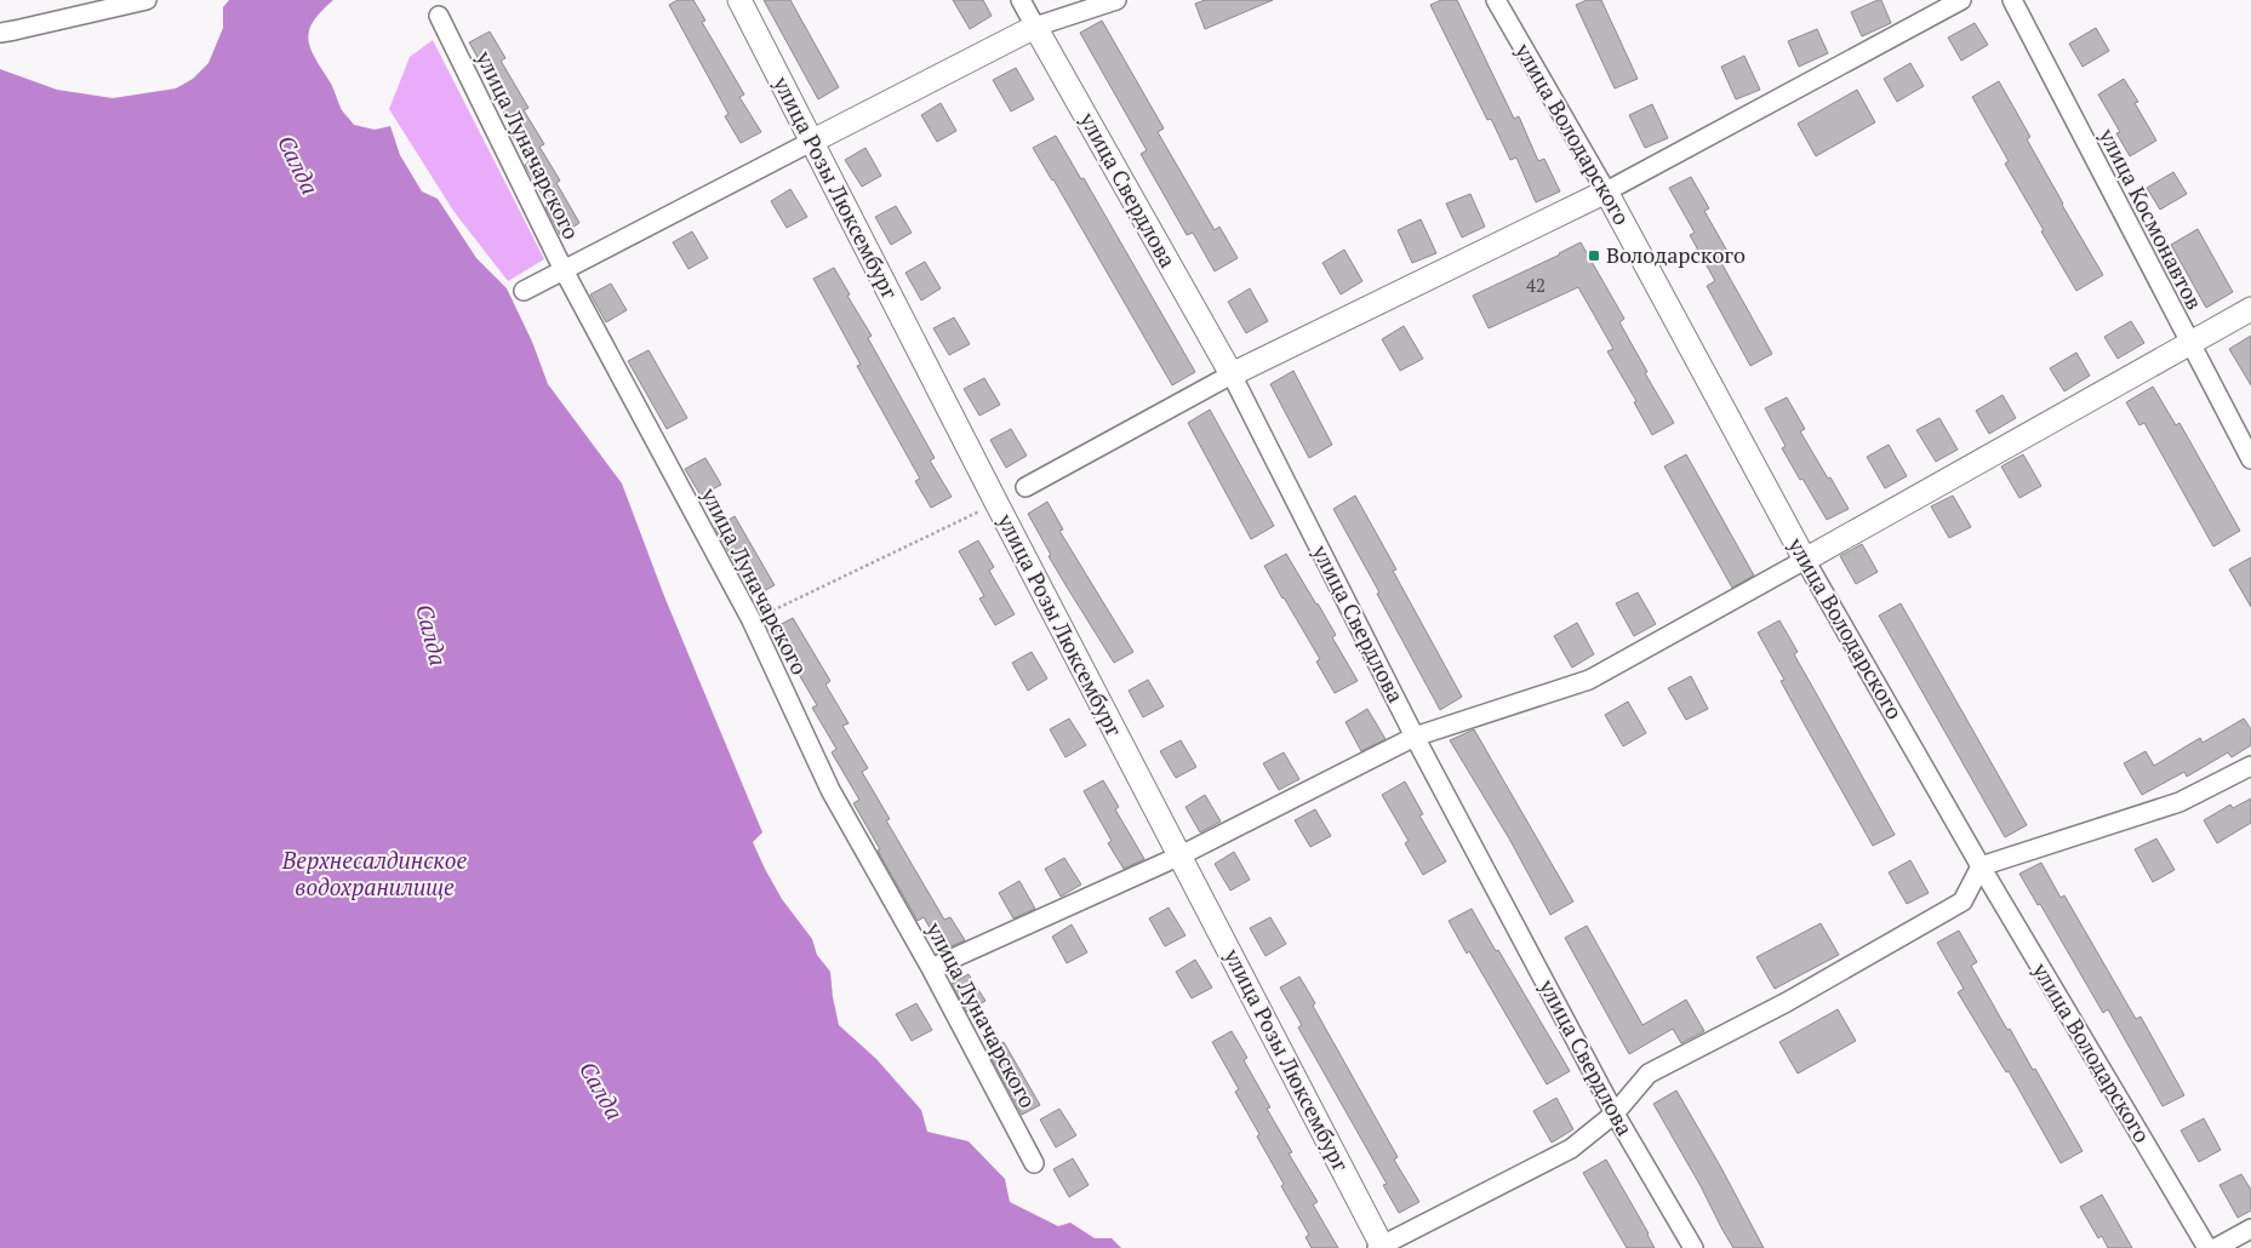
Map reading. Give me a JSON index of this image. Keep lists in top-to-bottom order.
{
  "streets": {
    "street": [
      "улица Володарского",
      "улица Луначарского",
      "улица Розы Люксембург",
      "улица Свердлова",
      "улица Космонавтов"
    ]
  },
  "water": ["Салда", "Верхнесалдинское водохранилище"],
  "places": {
    "transit": ["Володарского"]
  },
  "house_numbers": ["42"]
}
